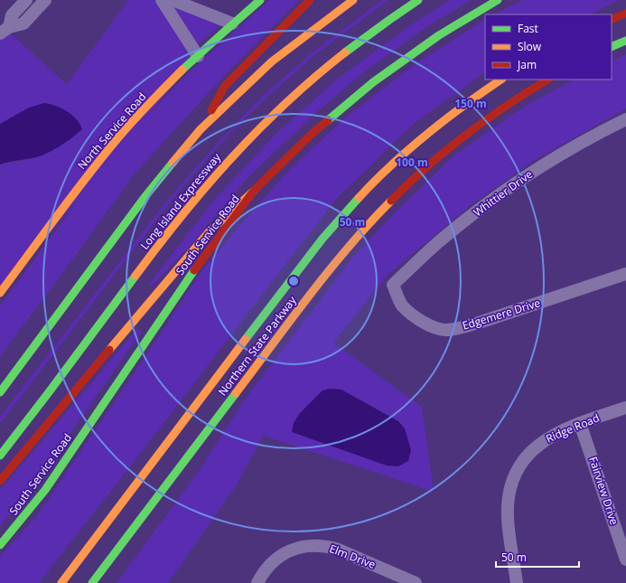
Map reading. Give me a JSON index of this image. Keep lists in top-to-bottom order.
{
  "streets": {
    "main road": [
      "North Service Road",
      "Long Island Expressway",
      "South Service Road",
      "Northern State Parkway"
    ],
    "street": [
      "Whittier Drive",
      "Edgemere Drive",
      "Ridge Road",
      "Fairview Drive",
      "Elm Drive"
    ]
  },
  "crossings": [
    ["Whittier Drive", "Edgemere Drive"],
    ["Ridge Road", "Fairview Drive"]
  ],
  "legend": ["Fast", "Slow", "Jam"],
  "scale_bar": "50 m",
  "rings": ["150 m", "100 m", "50 m"]
}
